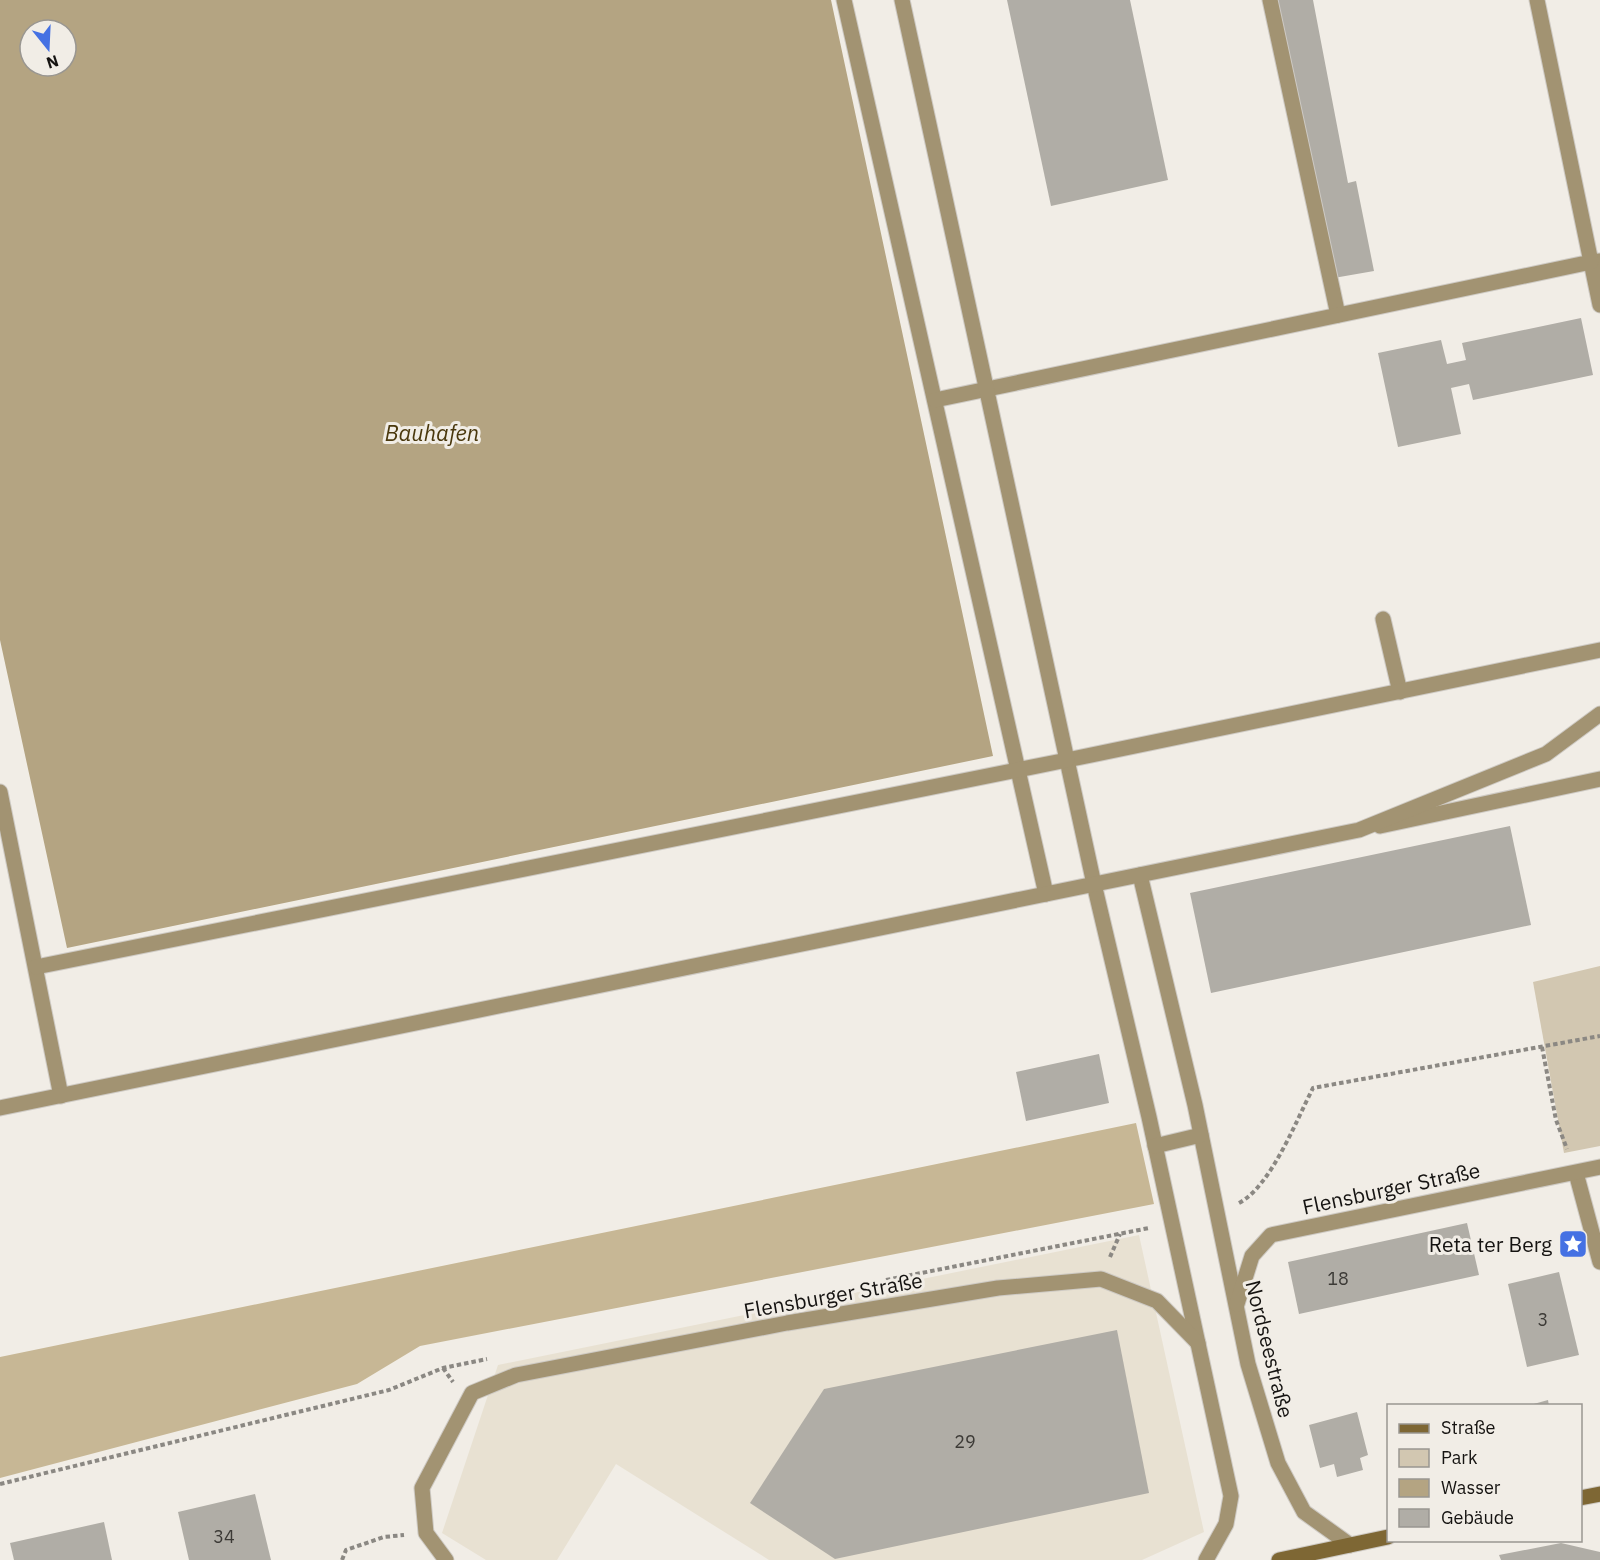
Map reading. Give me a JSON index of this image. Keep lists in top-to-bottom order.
{
  "streets": {
    "street": ["Flensburger Straße", "Nordseestraße"]
  },
  "crossings": [
    ["Flensburger Straße", "Nordseestraße"]
  ],
  "water": ["Bauhafen"],
  "places": {
    "place": ["Reta ter Berg"]
  },
  "house_numbers": [
    "18",
    "3",
    "29",
    "34"
  ],
  "legend": [
    "Straße",
    "Park",
    "Wasser",
    "Gebäude"
  ],
  "north": "bottom"
}
